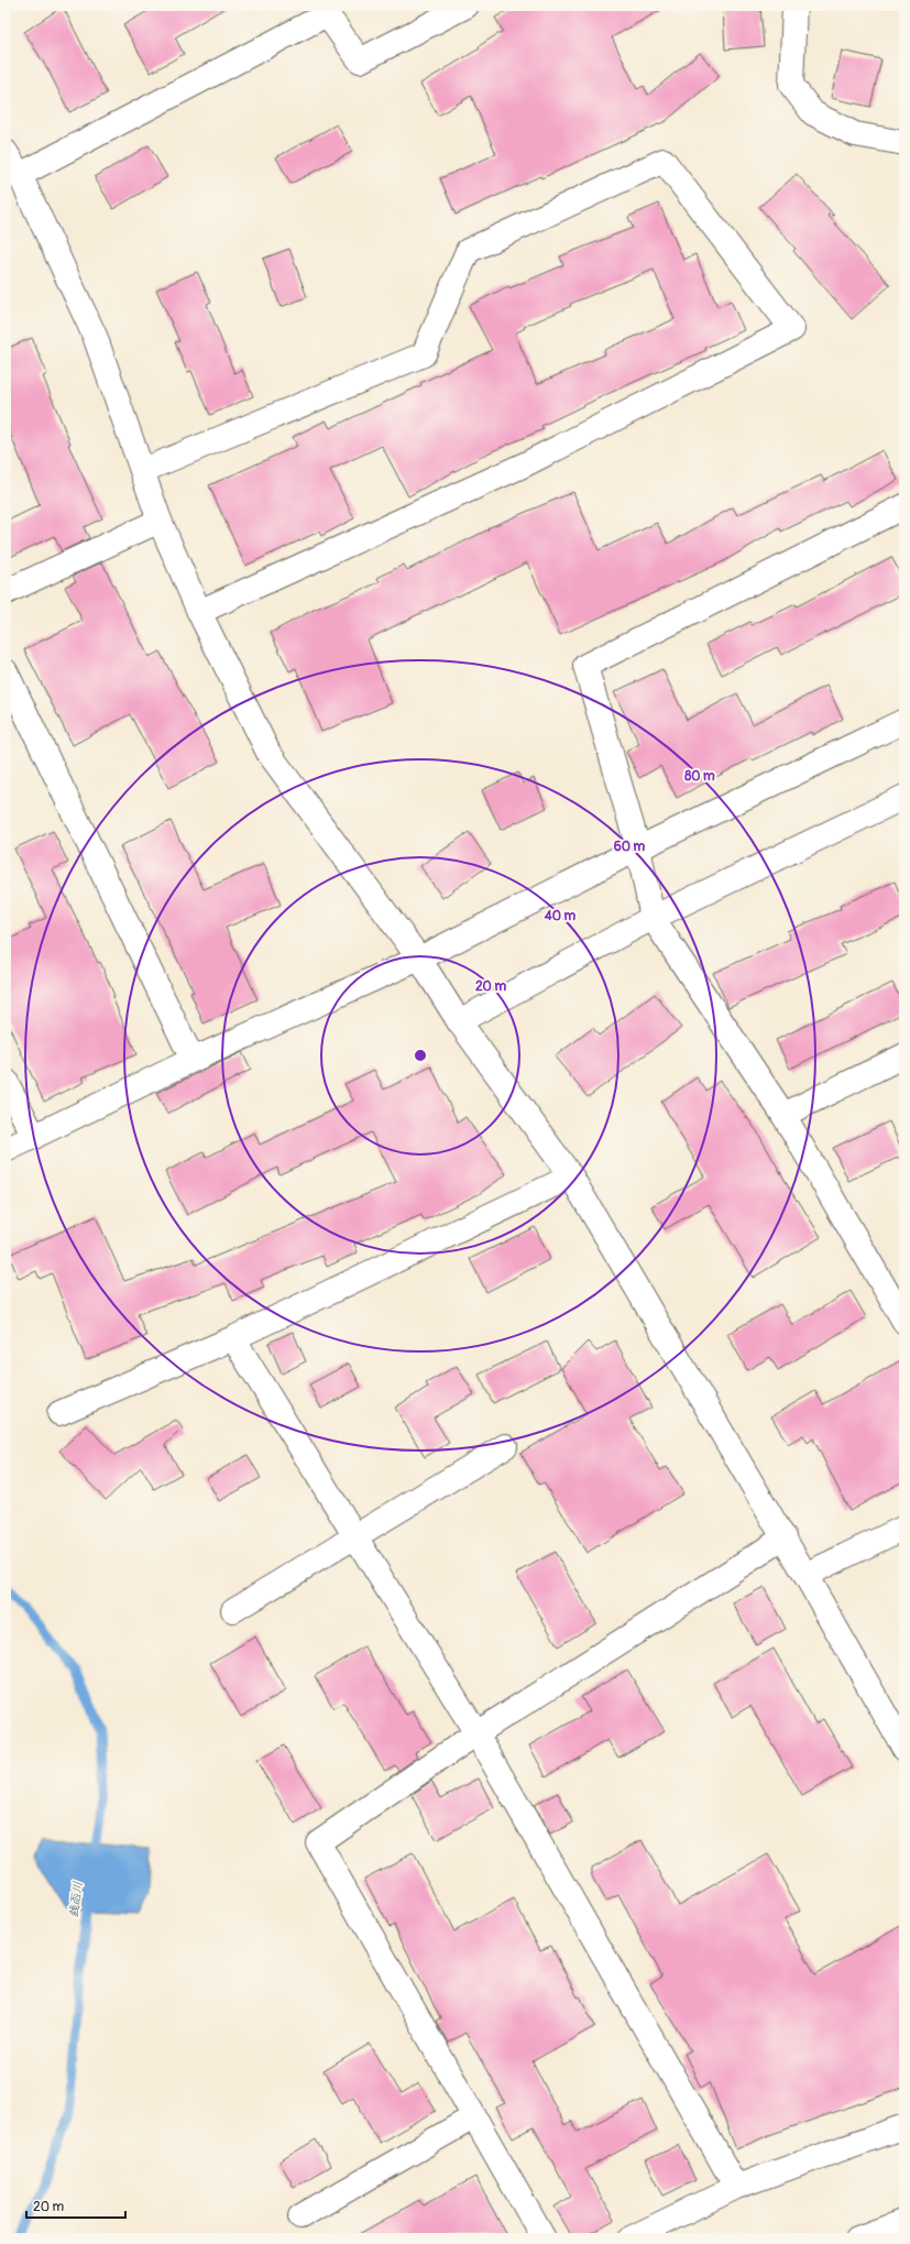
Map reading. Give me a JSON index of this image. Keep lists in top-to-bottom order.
{
  "water": ["銭函川"],
  "scale_bar": "20 m",
  "rings": [
    "80 m",
    "60 m",
    "40 m",
    "20 m"
  ]
}
